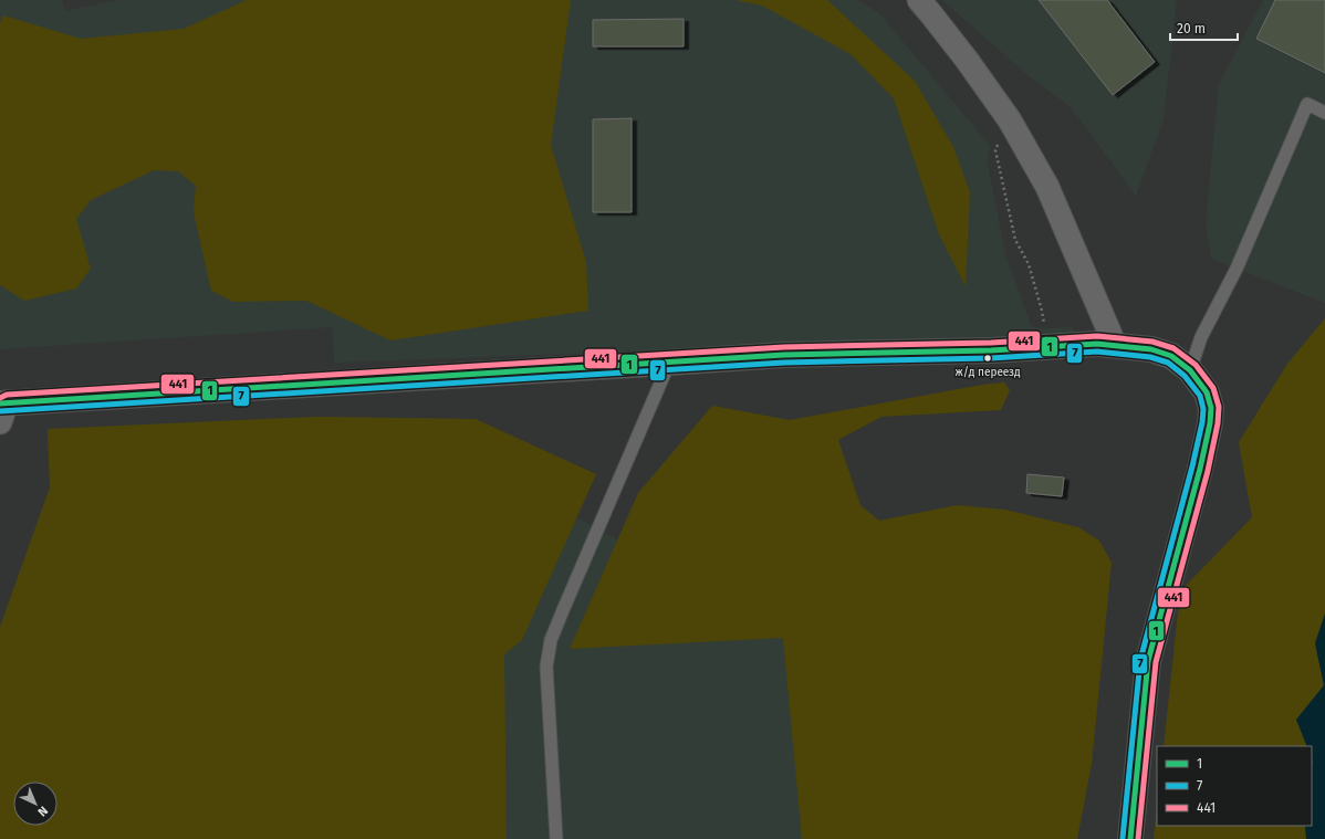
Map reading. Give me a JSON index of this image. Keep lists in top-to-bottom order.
{
  "places": ["ж/д переезд"],
  "lines": ["transit line 441", "transit line 1", "transit line 7"],
  "legend": ["1", "7", "441"],
  "scale_bar": "20 m",
  "north": "bottom right"
}
